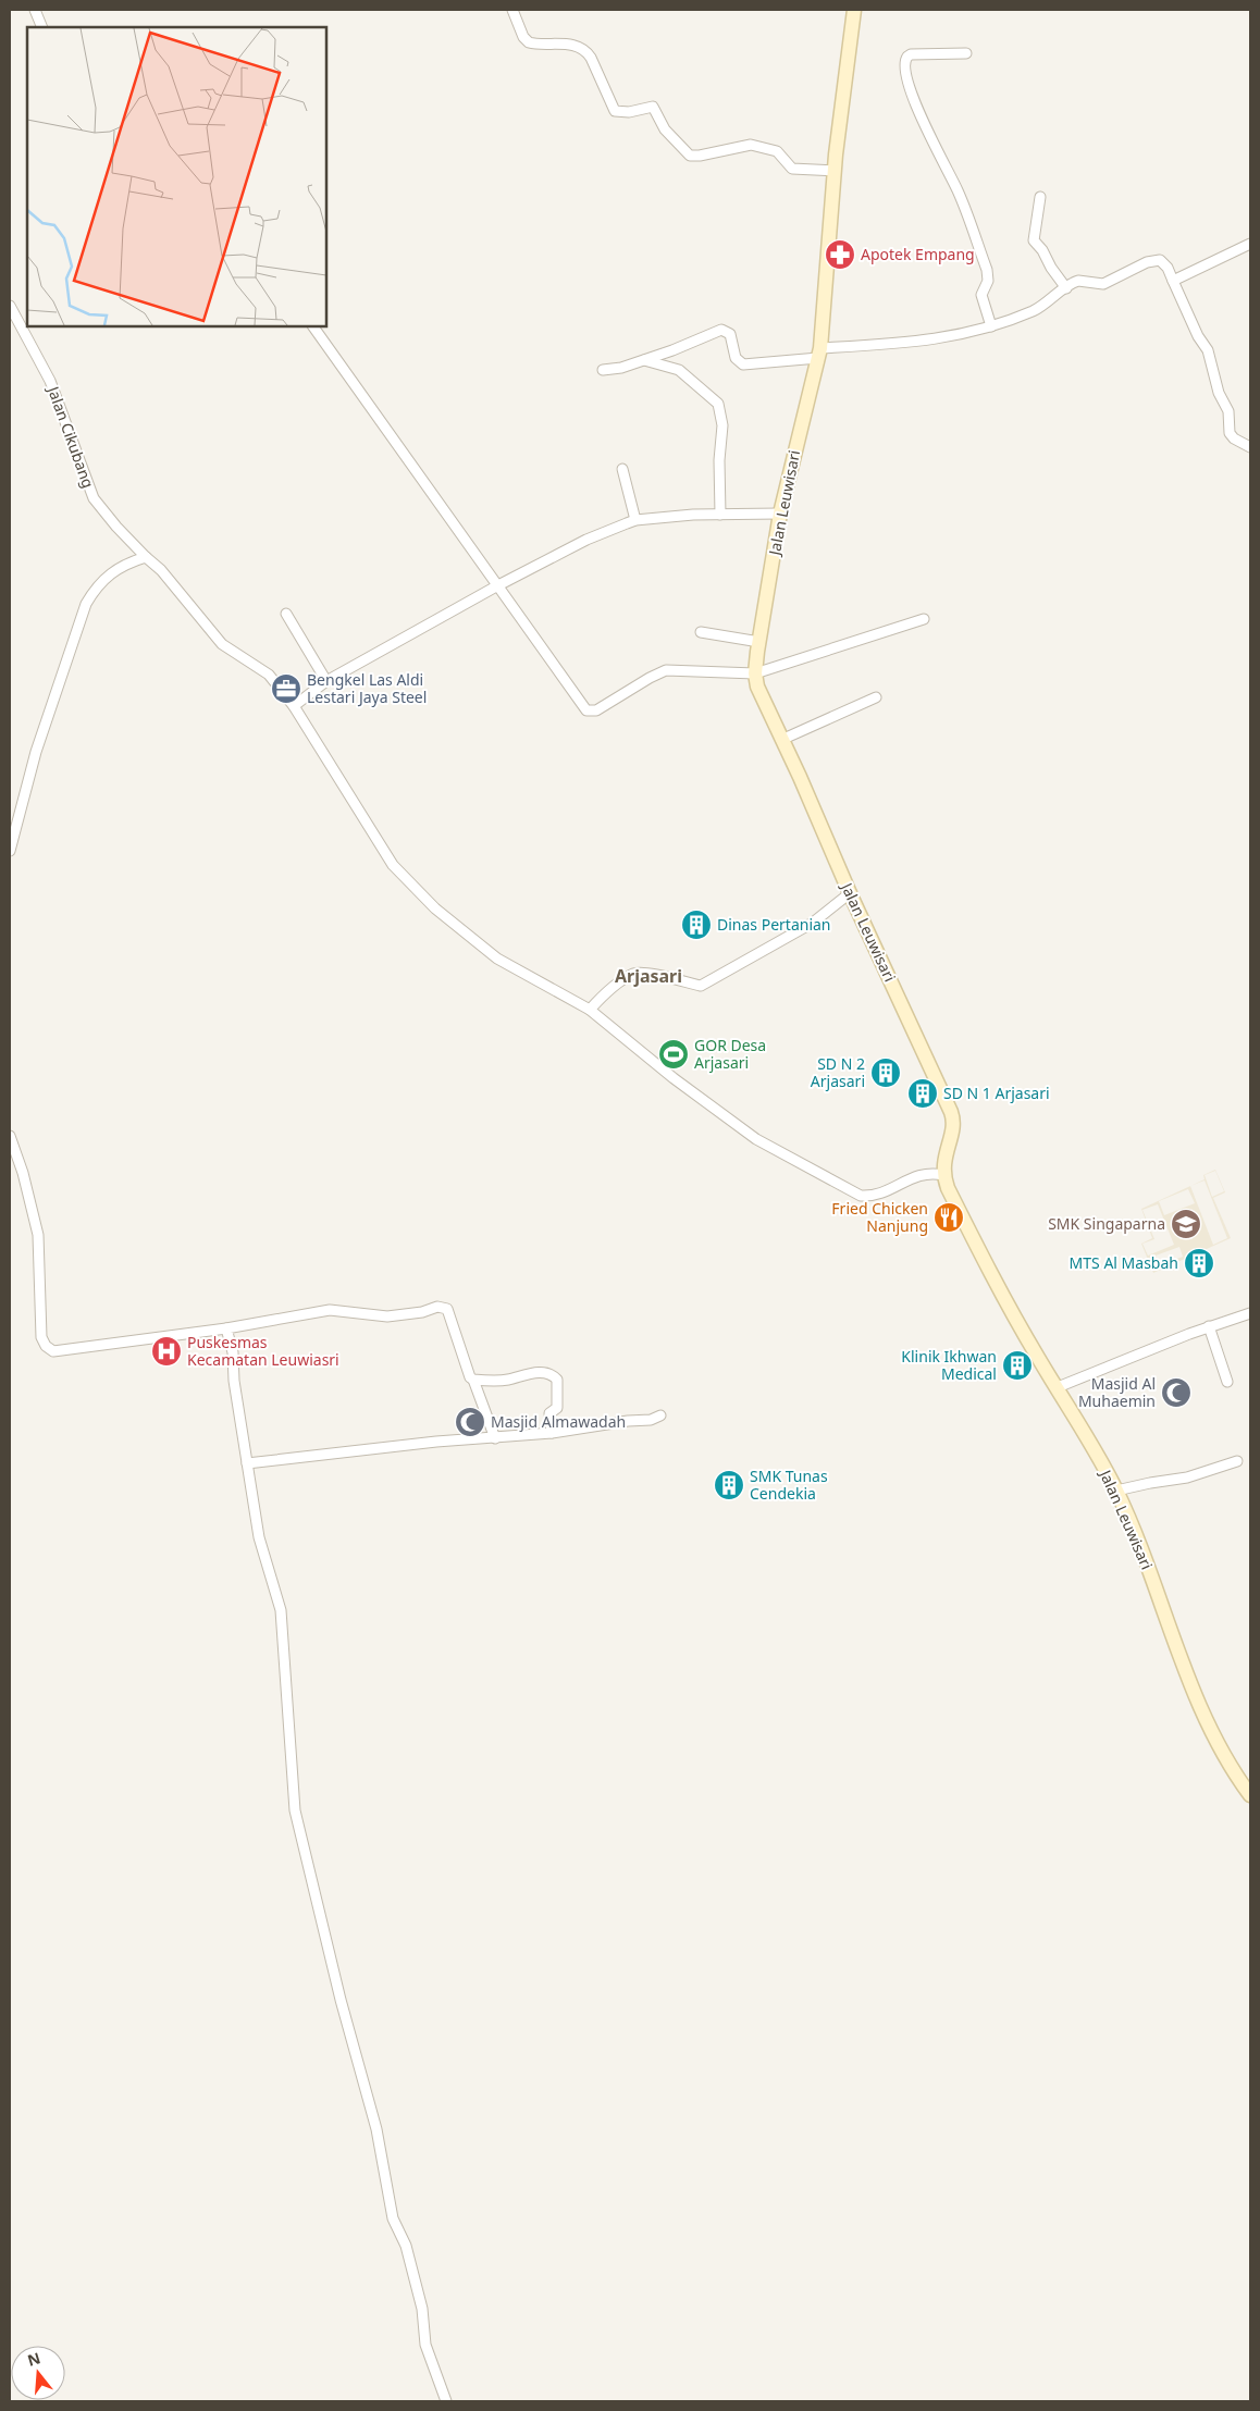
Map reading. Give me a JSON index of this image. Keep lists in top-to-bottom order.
{
  "streets": {
    "main road": ["Jalan Leuwisari"],
    "street": ["Jalan Cikubang"]
  },
  "crossings": [
    ["Jalan Cikubang", "Jalan Leuwisari"]
  ],
  "districts": ["Arjasari"],
  "places": {
    "pharmacy": ["Apotek Empang"],
    "office": ["Bengkel Las Aldi Lestari Jaya Steel"],
    "building": [
      "Dinas Pertanian",
      "SD N 2 Arjasari",
      "SD N 1 Arjasari",
      "MTS Al Masbah",
      "Klinik Ikhwan Medical",
      "SMK Tunas Cendekia"
    ],
    "sports": ["GOR Desa Arjasari"],
    "restaurant": ["Fried Chicken Nanjung"],
    "school or university": ["SMK Singaparna"],
    "hospital": ["Puskesmas Kecamatan Leuwiasri"],
    "mosque": ["Masjid Al Muhaemin", "Masjid Almawadah"]
  },
  "north": "top"
}
